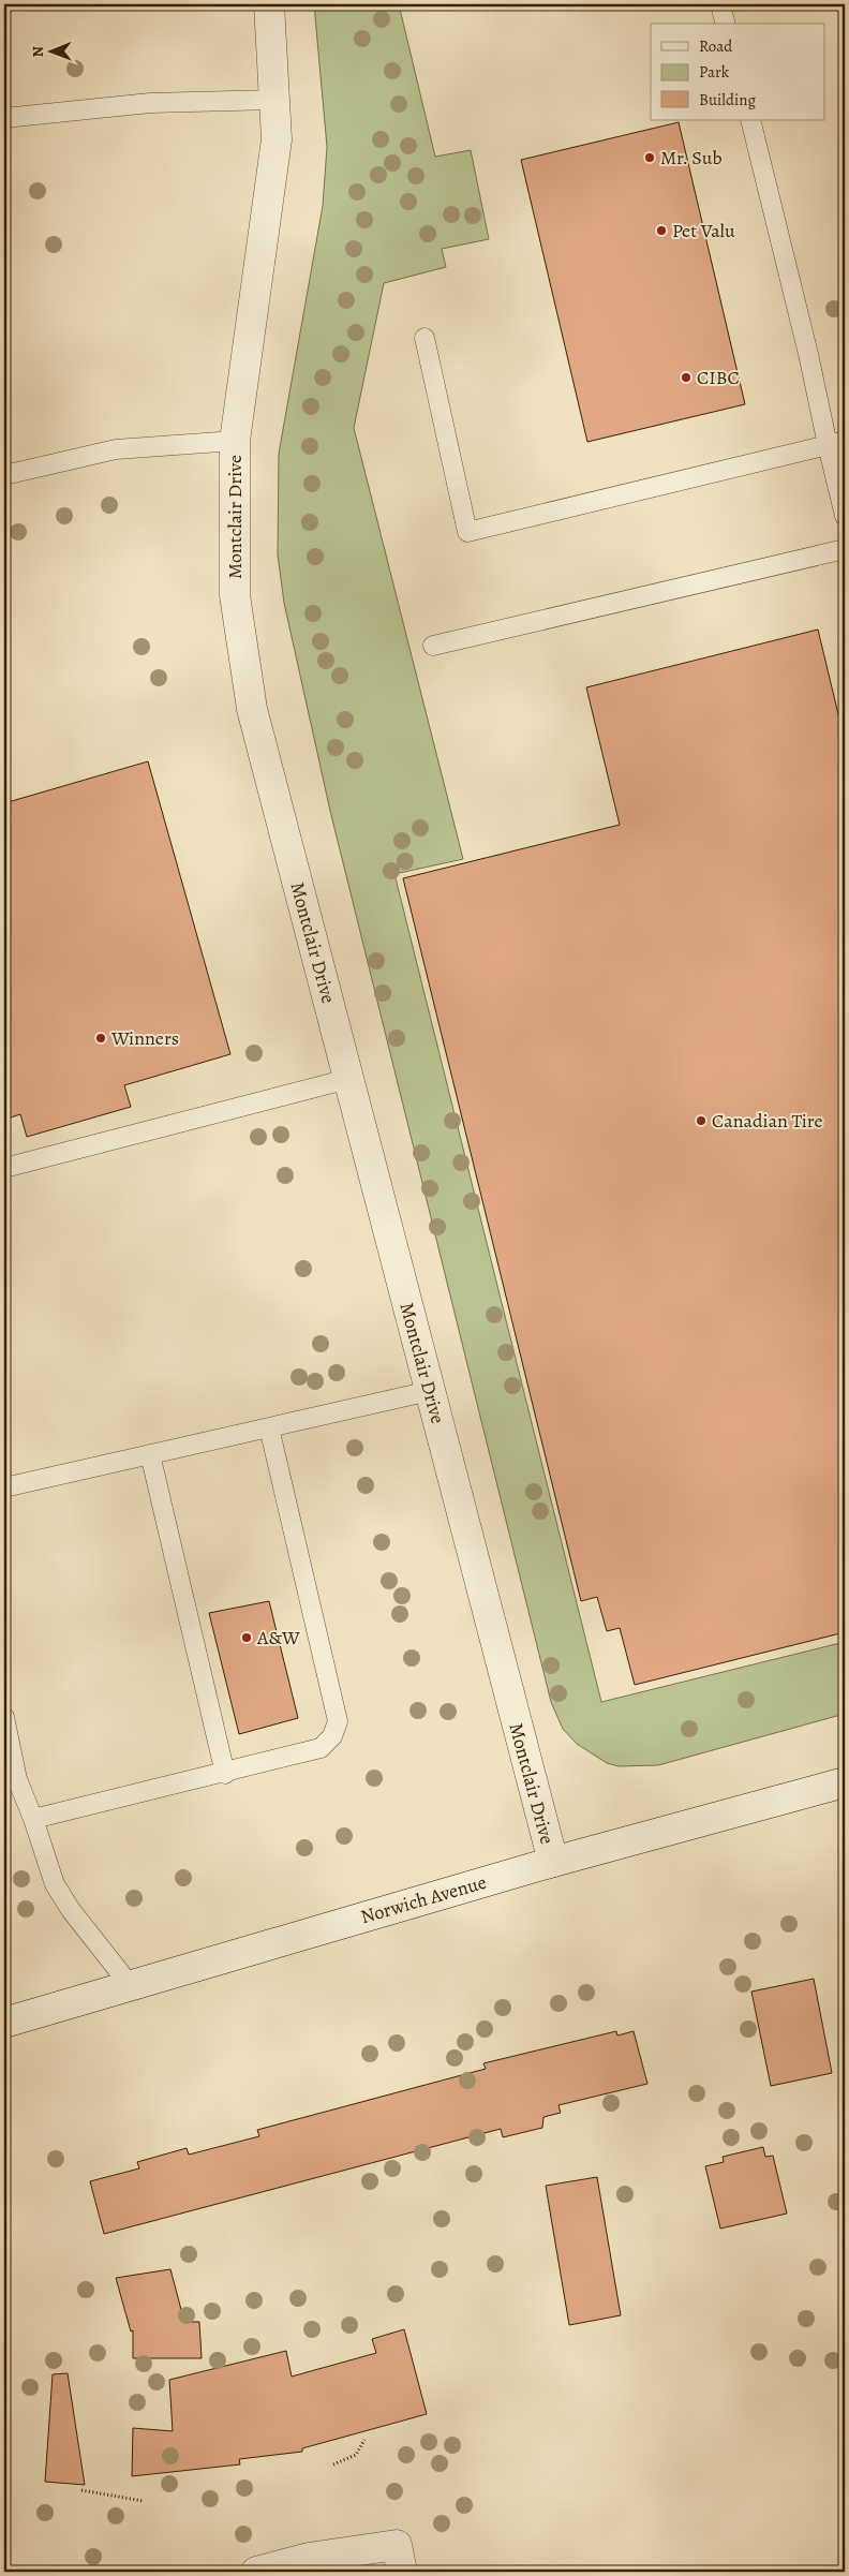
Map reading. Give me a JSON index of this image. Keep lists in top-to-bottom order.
{
  "streets": {
    "street": ["Montclair Drive", "Norwich Avenue"]
  },
  "crossings": [
    ["Montclair Drive", "Norwich Avenue"]
  ],
  "places": [
    "Mr. Sub",
    "Pet Valu",
    "CIBC",
    "Winners",
    "Canadian Tire",
    "A&W"
  ],
  "legend": ["Road", "Park", "Building"],
  "north": "left"
}
